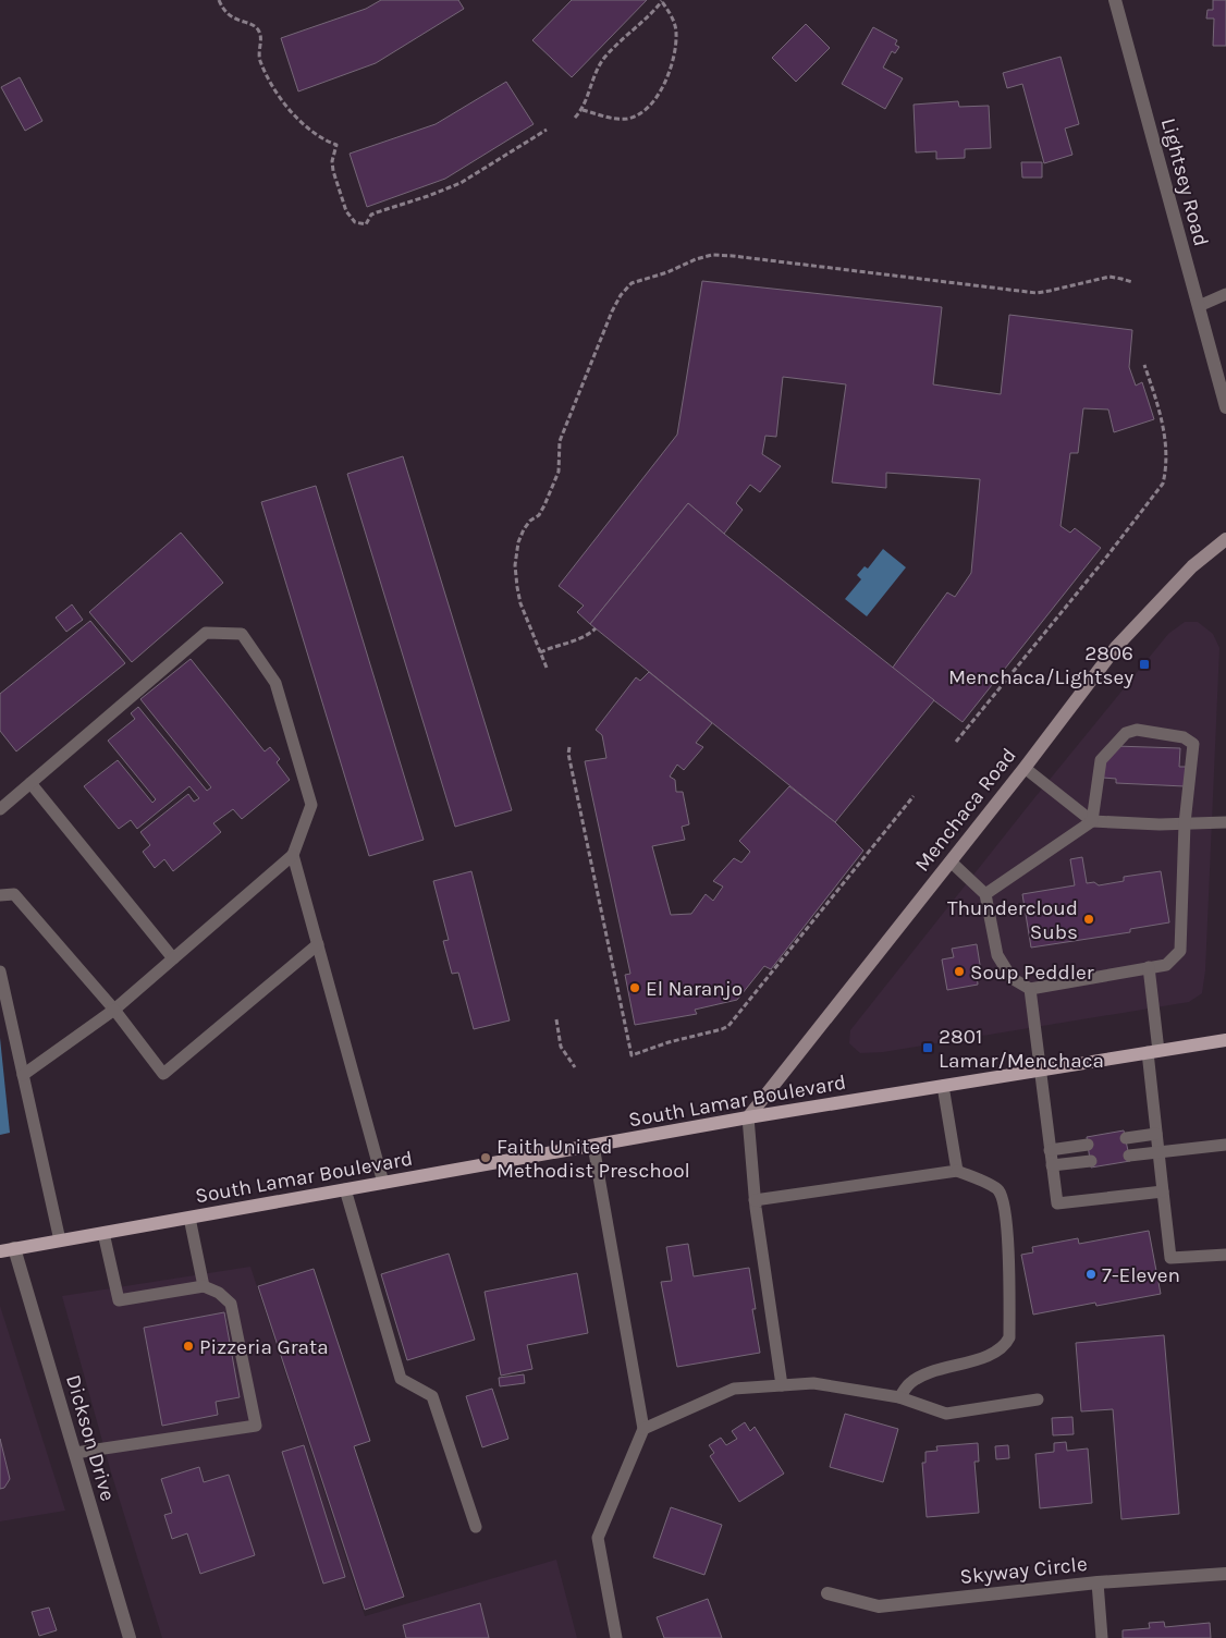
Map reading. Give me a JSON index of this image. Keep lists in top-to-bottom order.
{
  "streets": {
    "main road": ["Menchaca Road", "South Lamar Boulevard"],
    "street": ["Lightsey Road", "Dickson Drive", "Skyway Circle"]
  },
  "crossings": [
    ["Menchaca Road", "South Lamar Boulevard"],
    ["South Lamar Boulevard", "Dickson Drive"]
  ],
  "places": {
    "transit": ["2806 Menchaca/Lightsey", "2801 Lamar/Menchaca"],
    "other": [
      "Thundercloud Subs",
      "Soup Peddler",
      "El Naranjo",
      "Faith United Methodist Preschool",
      "7-Eleven",
      "Pizzeria Grata"
    ]
  }
}
